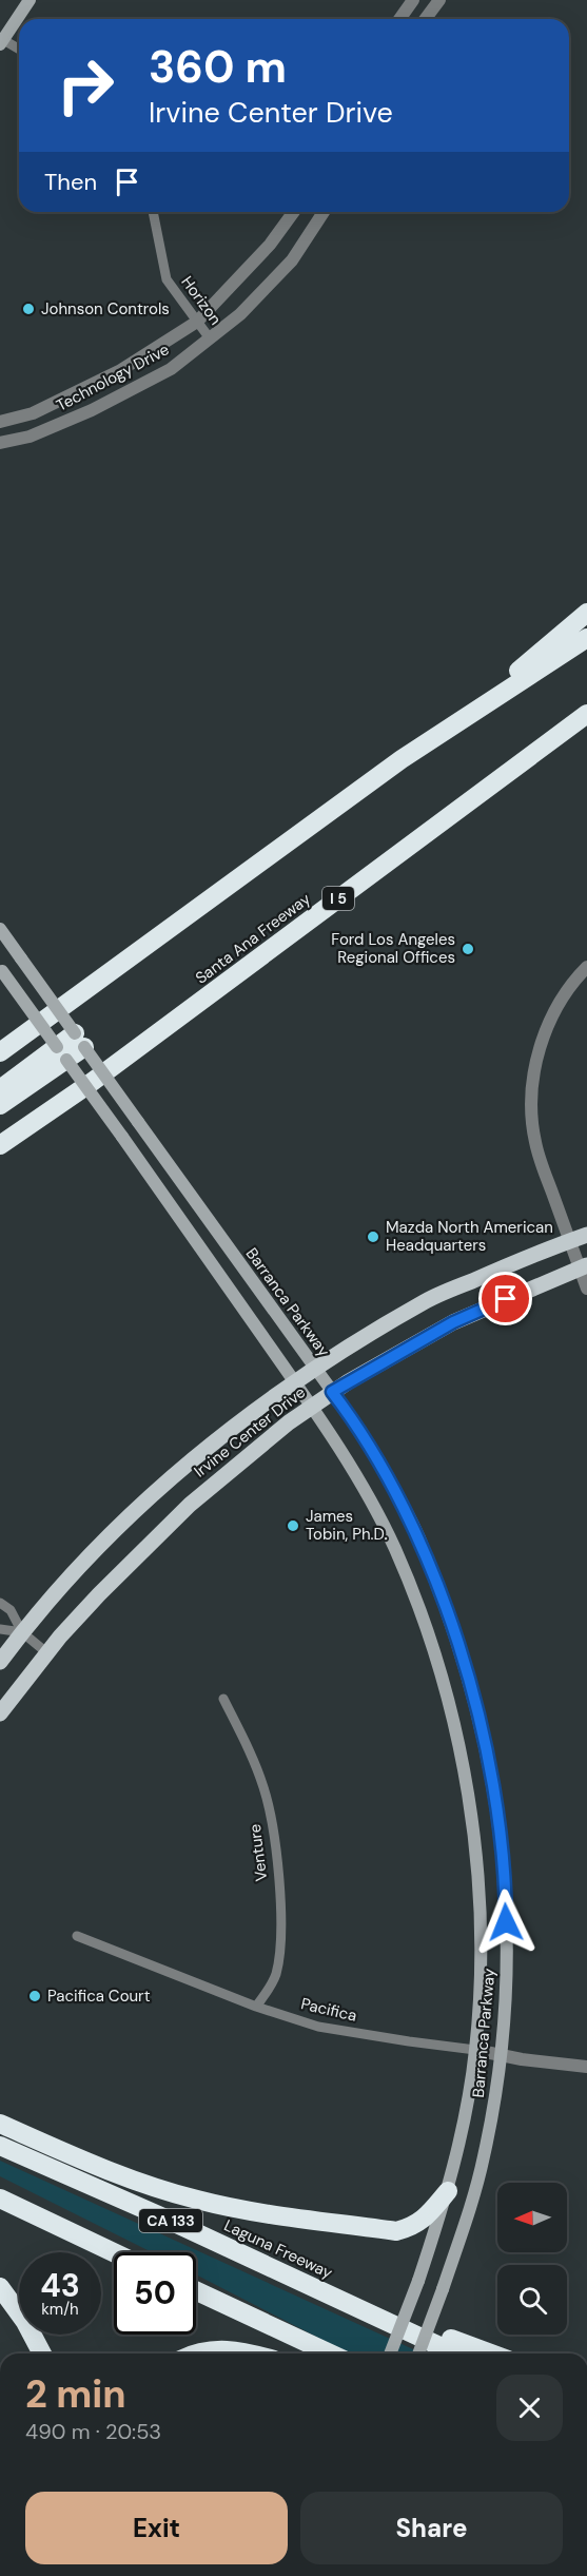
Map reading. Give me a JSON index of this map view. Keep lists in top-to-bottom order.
{
  "streets": {
    "highway": [
      "I 5",
      "Santa Ana Freeway",
      "CA 133",
      "Laguna Freeway"
    ],
    "main road": ["Barranca Parkway", "Irvine Center Drive"],
    "street": [
      "Horizon",
      "Technology Drive",
      "Venture",
      "Pacifica"
    ]
  },
  "crossings": [
    ["Horizon", "Technology Drive"],
    ["Barranca Parkway", "Irvine Center Drive"],
    ["Barranca Parkway", "Pacifica"],
    ["Venture", "Pacifica"]
  ],
  "places": [
    "Johnson Controls",
    "Ford Los Angeles Regional Offices",
    "Mazda North American Headquarters",
    "James Tobin, Ph.D.",
    "Pacifica Court"
  ],
  "north": "left",
  "page": {
    "turn": ["360 m", "Irvine Center Drive"],
    "then": "Then",
    "speed": "43 km/h",
    "limit": "50",
    "heading": ["2 min", "490 m · 20:53"],
    "buttons": ["Exit", "Share"]
  }
}
